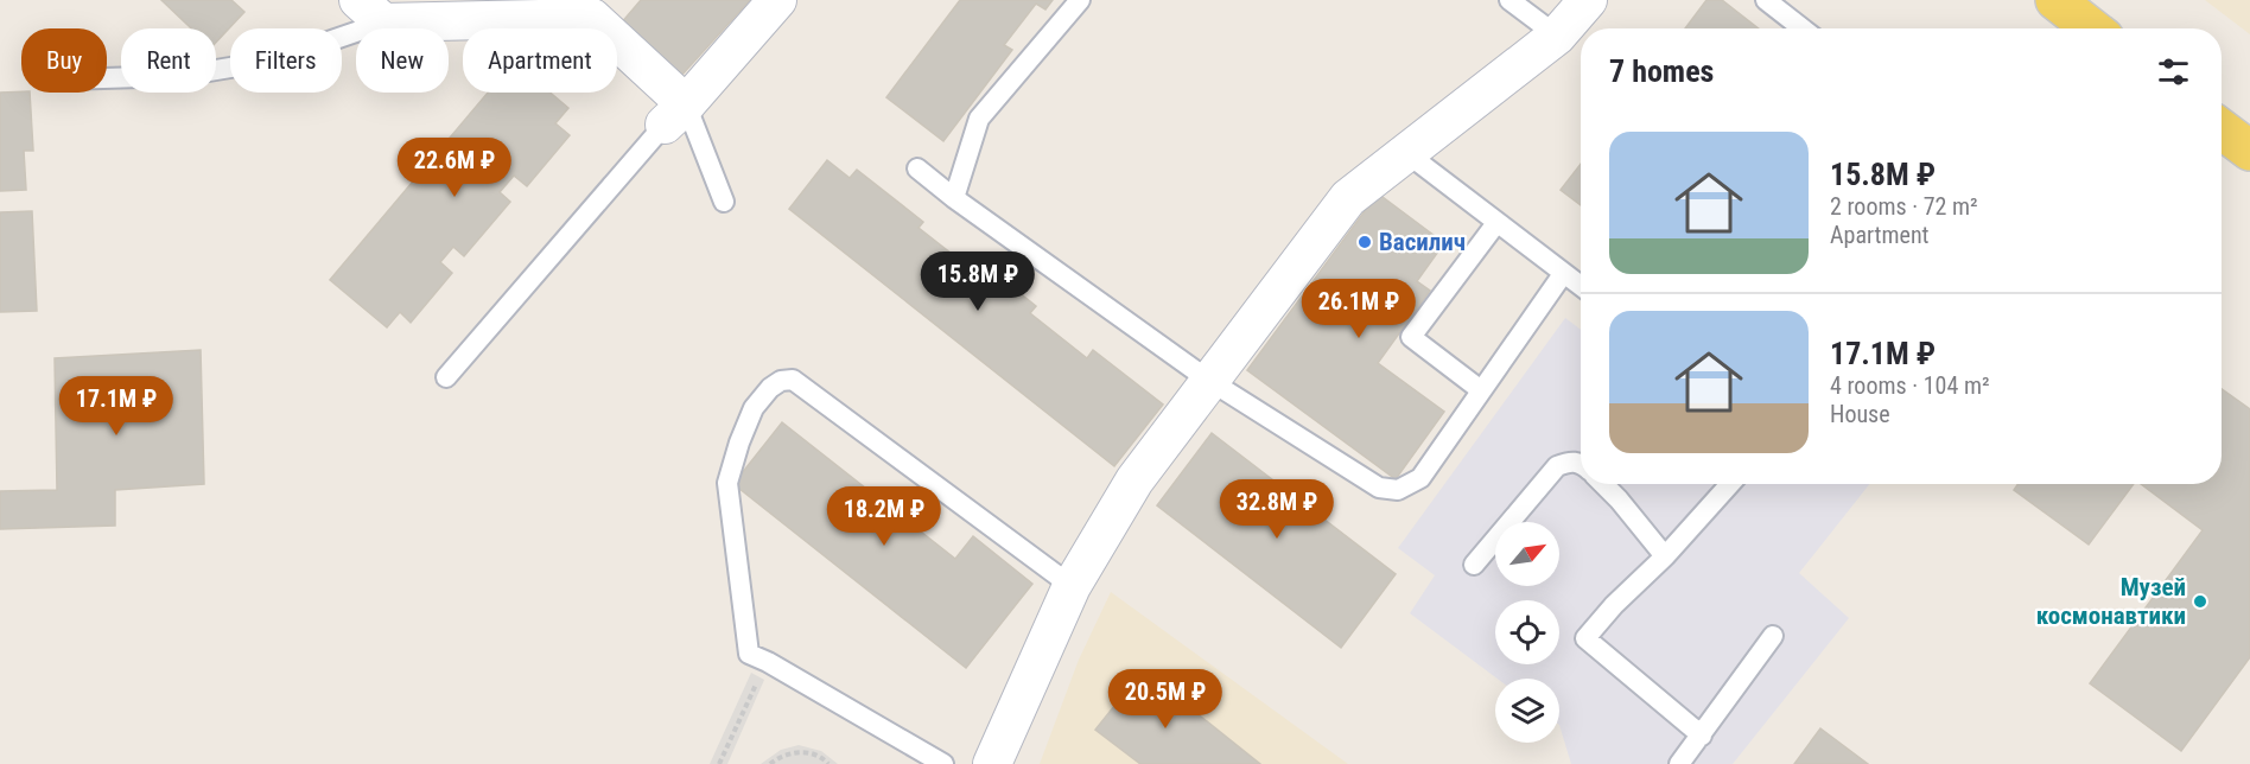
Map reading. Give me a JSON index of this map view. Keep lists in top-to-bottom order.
{
  "places": ["Василич", "Музей космонавтики"],
  "north": "top right",
  "page": {
    "chip": [
      "Buy",
      "Rent",
      "Filters",
      "New",
      "Apartment"
    ],
    "heading": "7 homes",
    "list": [
      {
        "name": "15.8M ₽",
        "note": "2 rooms · 72 m² · Apartment"
      },
      {
        "name": "17.1M ₽",
        "note": "4 rooms · 104 m² · House"
      }
    ],
    "price": [
      "22.6M ₽",
      "15.8M ₽",
      "26.1M ₽",
      "17.1M ₽",
      "32.8M ₽",
      "18.2M ₽",
      "20.5M ₽"
    ]
  }
}
